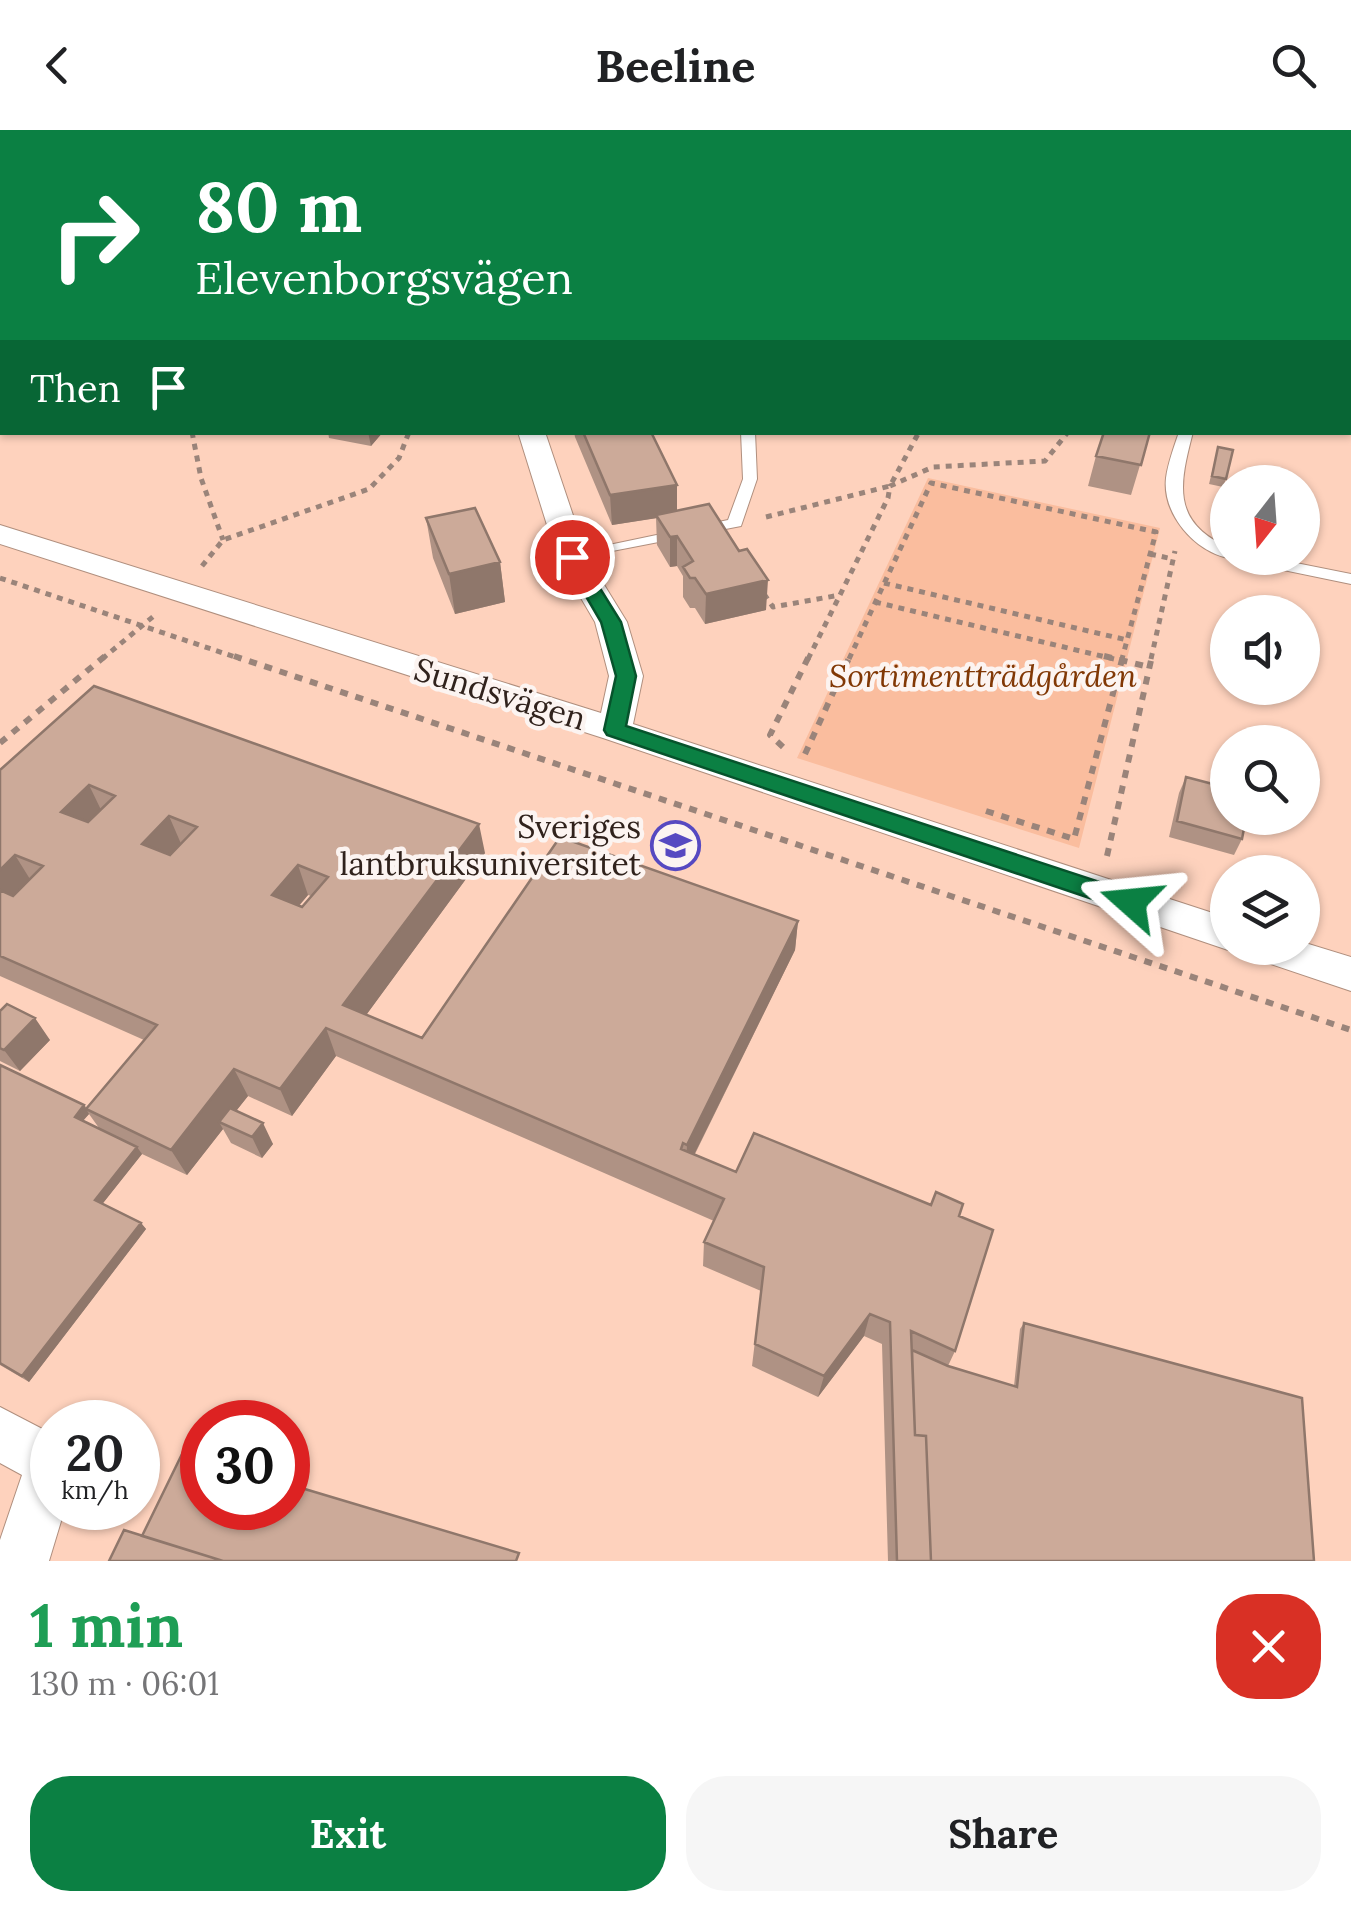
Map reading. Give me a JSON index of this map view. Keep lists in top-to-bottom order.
{
  "streets": {
    "street": ["Sundsvägen"]
  },
  "parks": ["Sortimentträdgården"],
  "places": {
    "school or university": ["Sveriges lantbruksuniversitet"]
  },
  "north": "bottom",
  "page": {
    "header": "Beeline",
    "turn": ["80 m", "Elevenborgsvägen"],
    "then": "Then",
    "speed": "20 km/h",
    "limit": "30",
    "heading": ["1 min", "130 m · 06:01"],
    "buttons": ["Exit", "Share"]
  }
}
